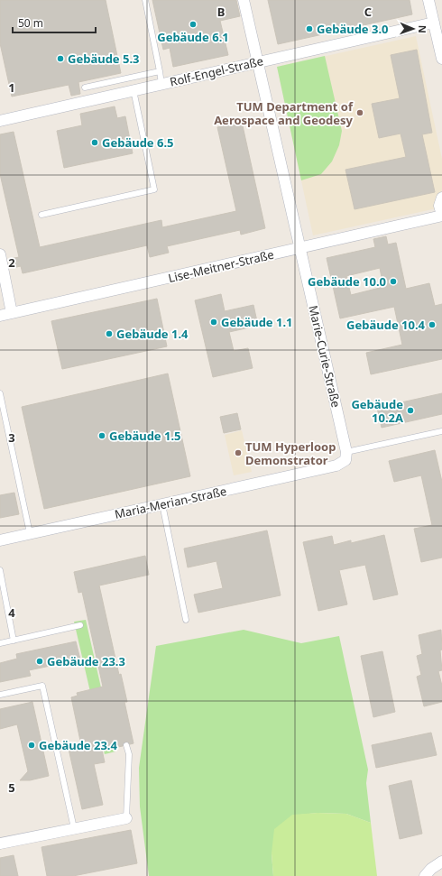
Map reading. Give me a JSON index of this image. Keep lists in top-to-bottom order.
{
  "streets": {
    "street": [
      "Rolf-Engel-Straße",
      "Lise-Meitner-Straße",
      "Marie-Curie-Straße",
      "Maria-Merian-Straße"
    ]
  },
  "crossings": [
    ["Rolf-Engel-Straße", "Marie-Curie-Straße"],
    ["Lise-Meitner-Straße", "Marie-Curie-Straße"],
    ["Marie-Curie-Straße", "Maria-Merian-Straße"]
  ],
  "places": [
    "Gebäude 6.1",
    "Gebäude 3.0",
    "Gebäude 5.3",
    "TUM Department of Aerospace and Geodesy",
    "Gebäude 6.5",
    "Gebäude 10.0",
    "Gebäude 1.1",
    "Gebäude 10.4",
    "Gebäude 1.4",
    "Gebäude 10.2A",
    "Gebäude 1.5",
    "TUM Hyperloop Demonstrator",
    "Gebäude 23.3",
    "Gebäude 23.4"
  ],
  "scale_bar": "50 m",
  "north": "right",
  "grid": {
    "columns": ["B", "C"],
    "rows": [
      "1",
      "2",
      "3",
      "4",
      "5"
    ]
  }
}
